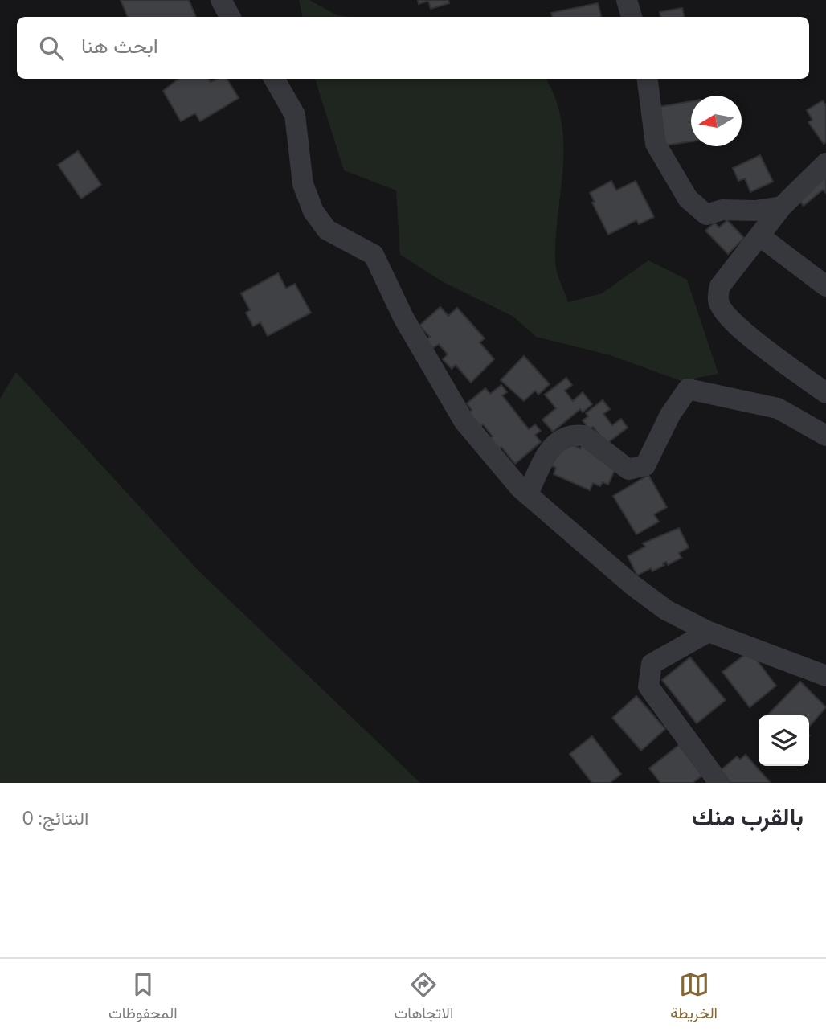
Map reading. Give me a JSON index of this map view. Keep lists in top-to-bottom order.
{
  "north": "left",
  "page": {
    "search": "ابحث هنا",
    "heading": ["بالقرب منك", "النتائج: 0"],
    "nav": ["الخريطة", "الاتجاهات", "المحفوظات"]
  }
}
